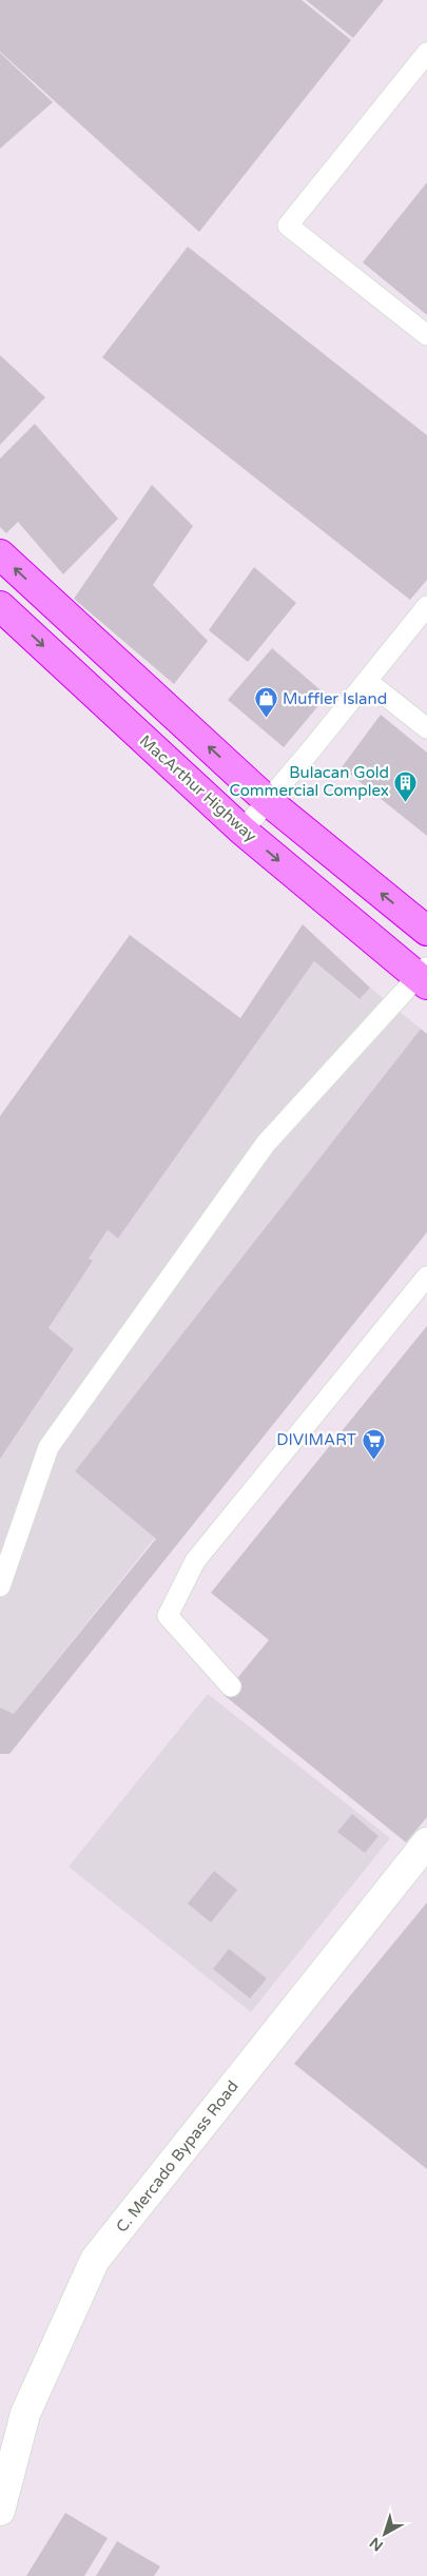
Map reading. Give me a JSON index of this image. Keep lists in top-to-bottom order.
{
  "streets": {
    "highway": ["MacArthur Highway"],
    "street": ["C. Mercado Bypass Road"]
  },
  "places": {
    "shop": ["Muffler Island"],
    "building": ["Bulacan Gold Commercial Complex"],
    "supermarket": ["DIVIMART"]
  },
  "north": "bottom left"
}
